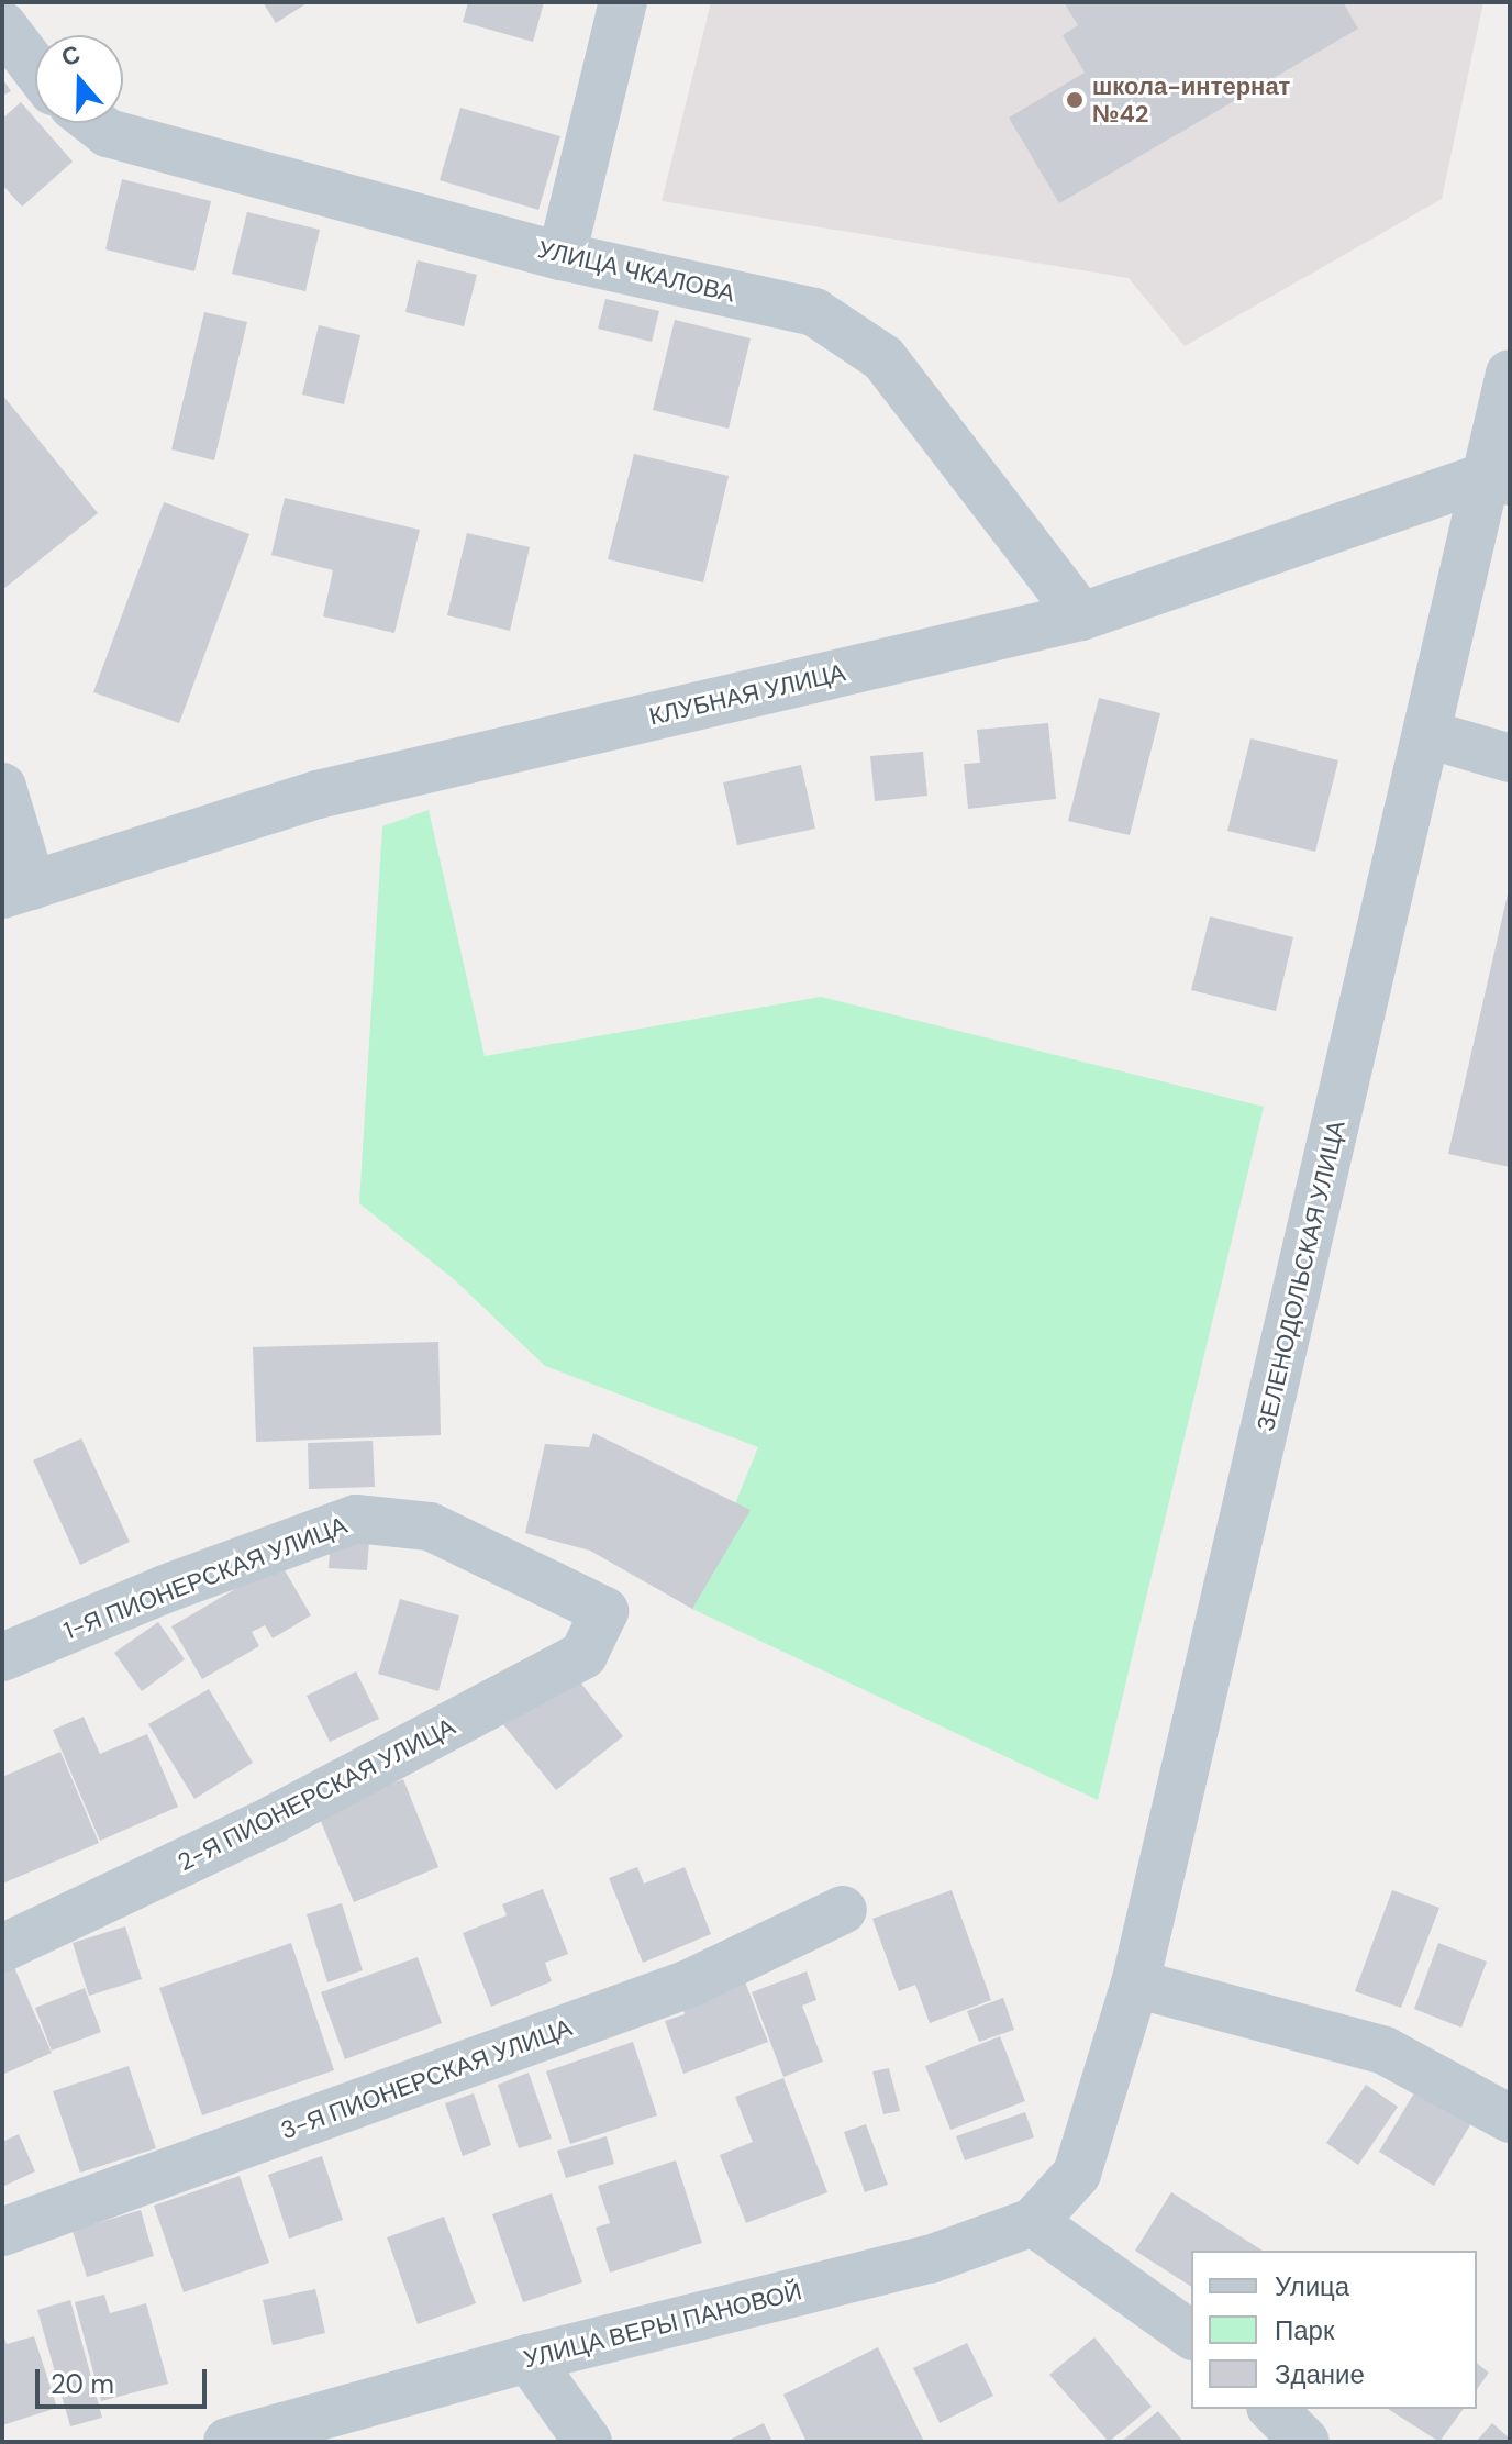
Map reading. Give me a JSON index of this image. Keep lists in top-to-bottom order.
{
  "streets": {
    "street": [
      "УЛИЦА ЧКАЛОВА",
      "КЛУБНАЯ УЛИЦА",
      "ЗЕЛЕНОДОЛЬСКАЯ УЛИЦА",
      "1-Я ПИОНЕРСКАЯ УЛИЦА",
      "2-Я ПИОНЕРСКАЯ УЛИЦА",
      "3-Я ПИОНЕРСКАЯ УЛИЦА",
      "УЛИЦА ВЕРЫ ПАНОВОЙ"
    ]
  },
  "crossings": [
    ["УЛИЦА ЧКАЛОВА", "КЛУБНАЯ УЛИЦА"],
    ["КЛУБНАЯ УЛИЦА", "ЗЕЛЕНОДОЛЬСКАЯ УЛИЦА"],
    ["ЗЕЛЕНОДОЛЬСКАЯ УЛИЦА", "УЛИЦА ВЕРЫ ПАНОВОЙ"],
    ["1-Я ПИОНЕРСКАЯ УЛИЦА", "2-Я ПИОНЕРСКАЯ УЛИЦА"]
  ],
  "places": ["школа-интернат №42"],
  "legend": ["Улица", "Парк", "Здание"],
  "scale_bar": "20 m",
  "north": "top"
}
